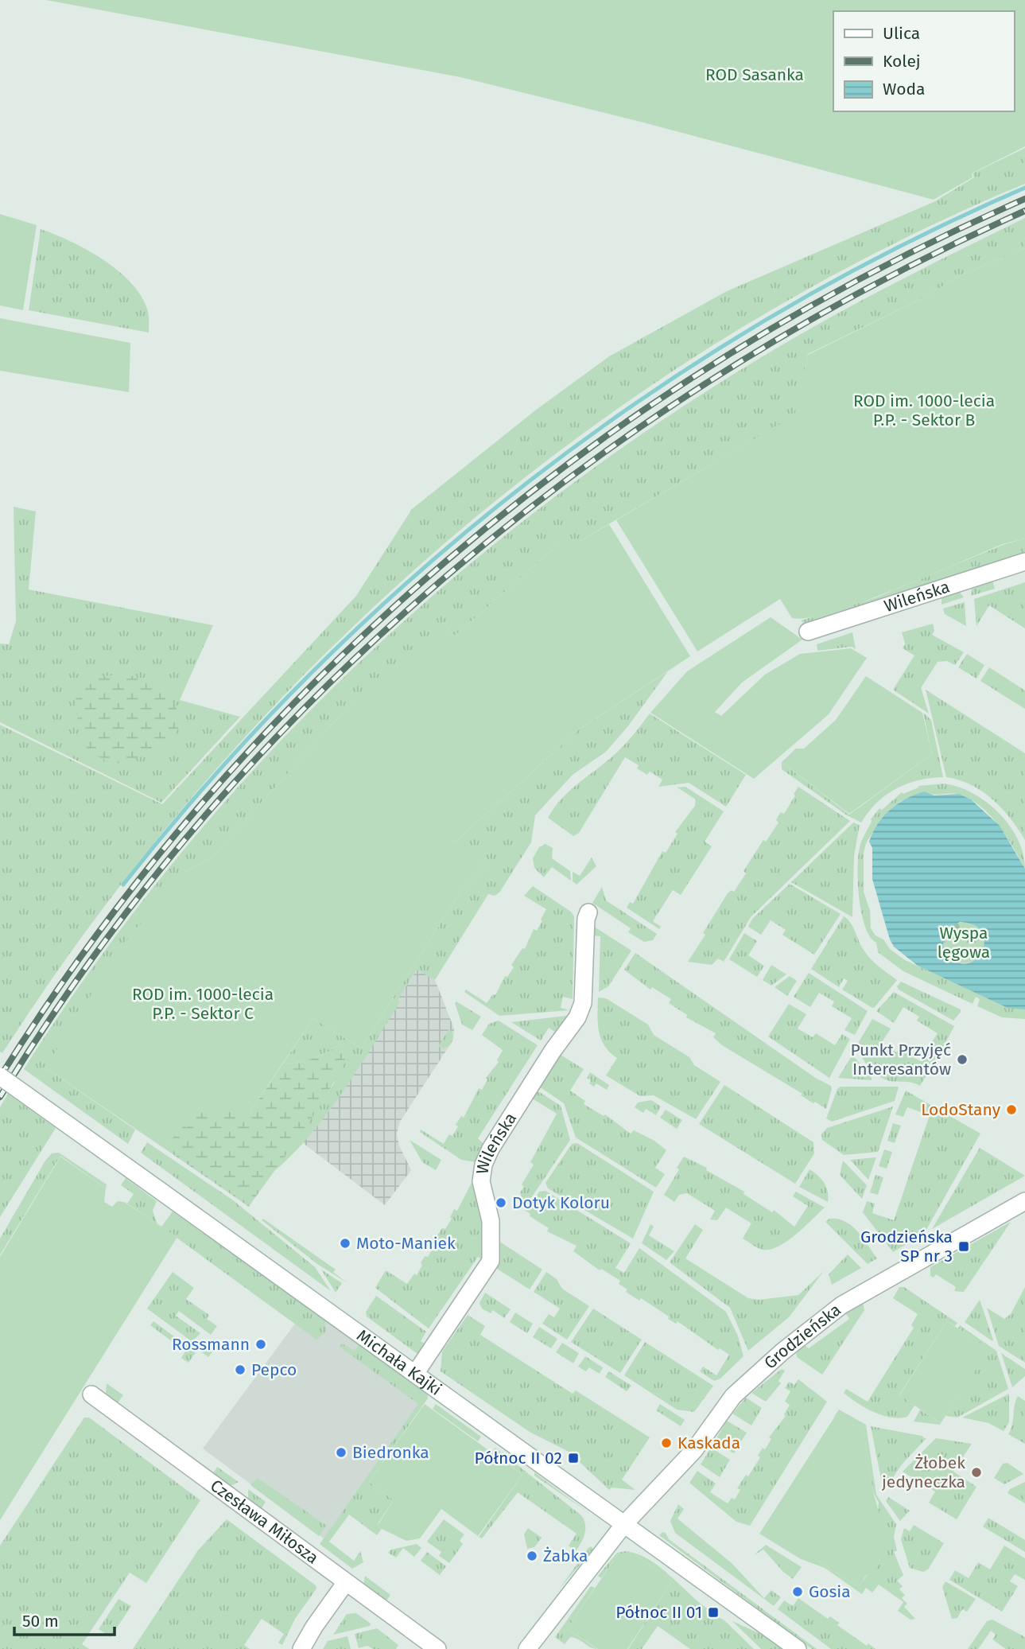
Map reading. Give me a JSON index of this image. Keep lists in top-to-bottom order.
{
  "streets": {
    "street": [
      "Wileńska",
      "Grodzieńska",
      "Michała Kajki",
      "Czesława Miłosza"
    ]
  },
  "crossings": [
    ["Wileńska", "Michała Kajki"],
    ["Grodzieńska", "Michała Kajki"]
  ],
  "parks": [
    "ROD Sasanka",
    "ROD im. 1000-lecia P.P. - Sektor B",
    "Wyspa lęgowa",
    "ROD im. 1000-lecia P.P. - Sektor C"
  ],
  "places": {
    "other": [
      "Punkt Przyjęć Interesantów",
      "LodoStany",
      "Dotyk Koloru",
      "Moto-Maniek",
      "Rossmann",
      "Pepco",
      "Kaskada",
      "Biedronka",
      "Żłobek jedyneczka",
      "Żabka",
      "Gosia"
    ],
    "transit": ["Grodzieńska SP nr 3", "Północ II 02", "Północ II 01"]
  },
  "legend": ["Ulica", "Kolej", "Woda"],
  "scale_bar": "50 m"
}
